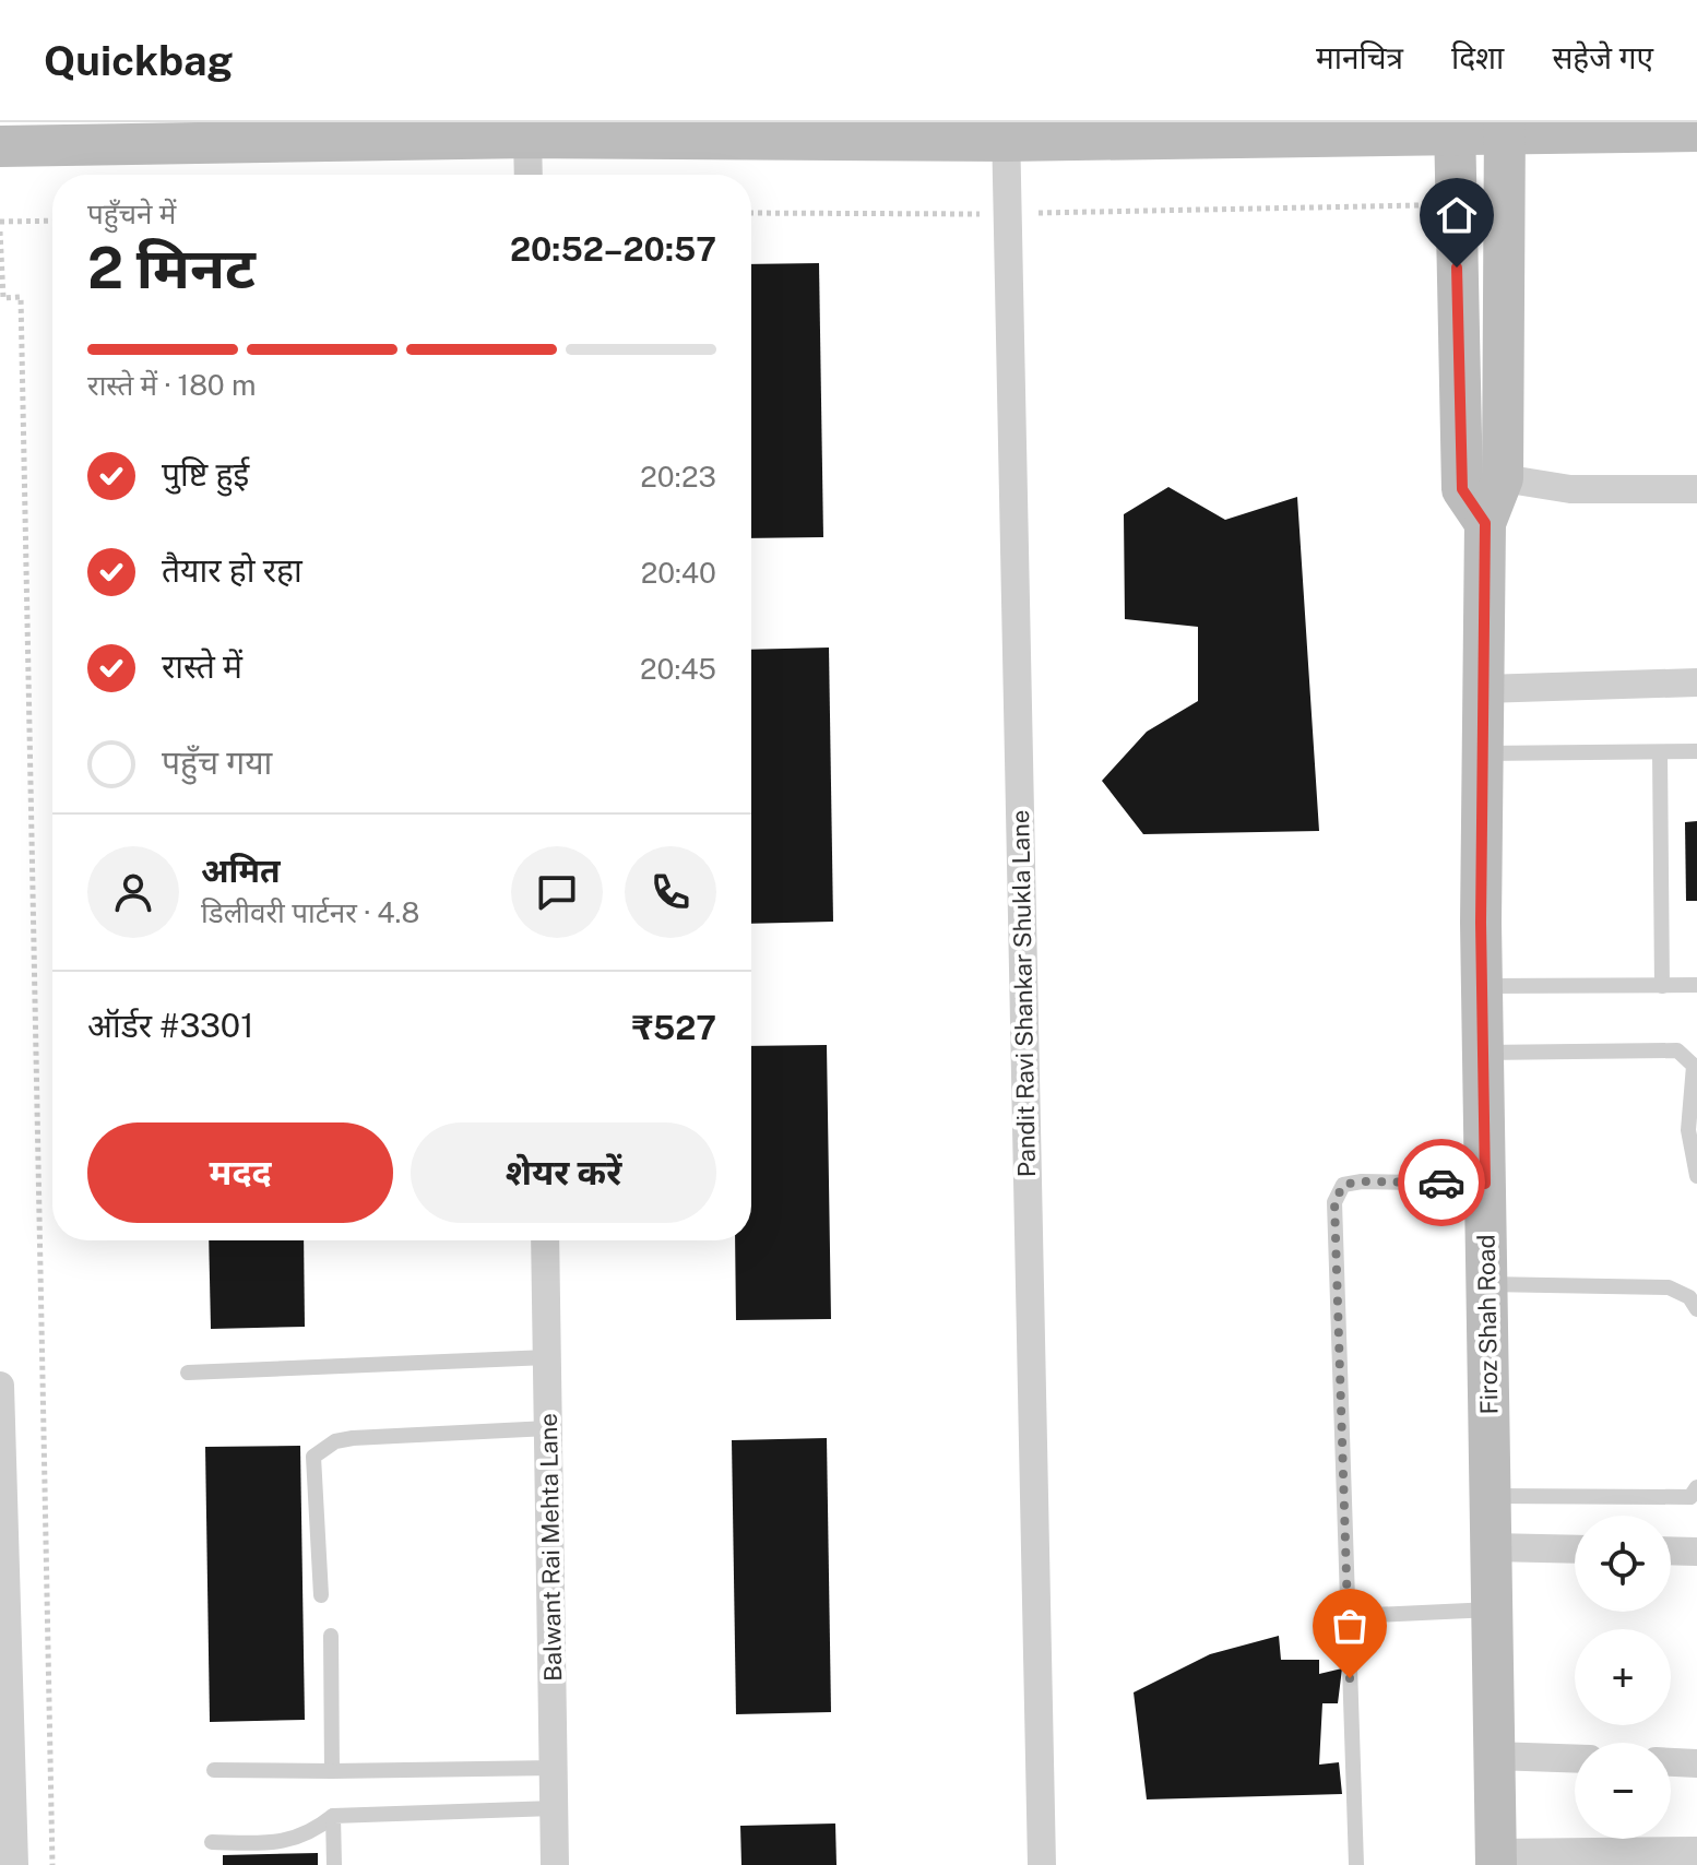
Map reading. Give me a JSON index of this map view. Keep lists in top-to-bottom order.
{
  "streets": {
    "main road": ["Firoz Shah Road"],
    "street": ["Pandit Ravi Shankar Shukla Lane", "Balwant Rai Mehta Lane"]
  },
  "page": {
    "header": "Quickbag",
    "nav": ["मानचित्र", "दिशा", "सहेजे गए"],
    "heading": ["2 मिनट", "पहुँचने में", "20:52–20:57"],
    "panel": [
      "अमित",
      "डिलीवरी पार्टनर · 4.8",
      "ऑर्डर #3301",
      "₹527"
    ],
    "bar": "रास्ते में · 180 m",
    "list": [
      ["पुष्टि हुई", "20:23"],
      ["तैयार हो रहा", "20:40"],
      ["रास्ते में", "20:45"],
      "पहुँच गया"
    ],
    "buttons": ["मदद", "शेयर करें"],
    "map_buttons": ["+", "−"]
  }
}
